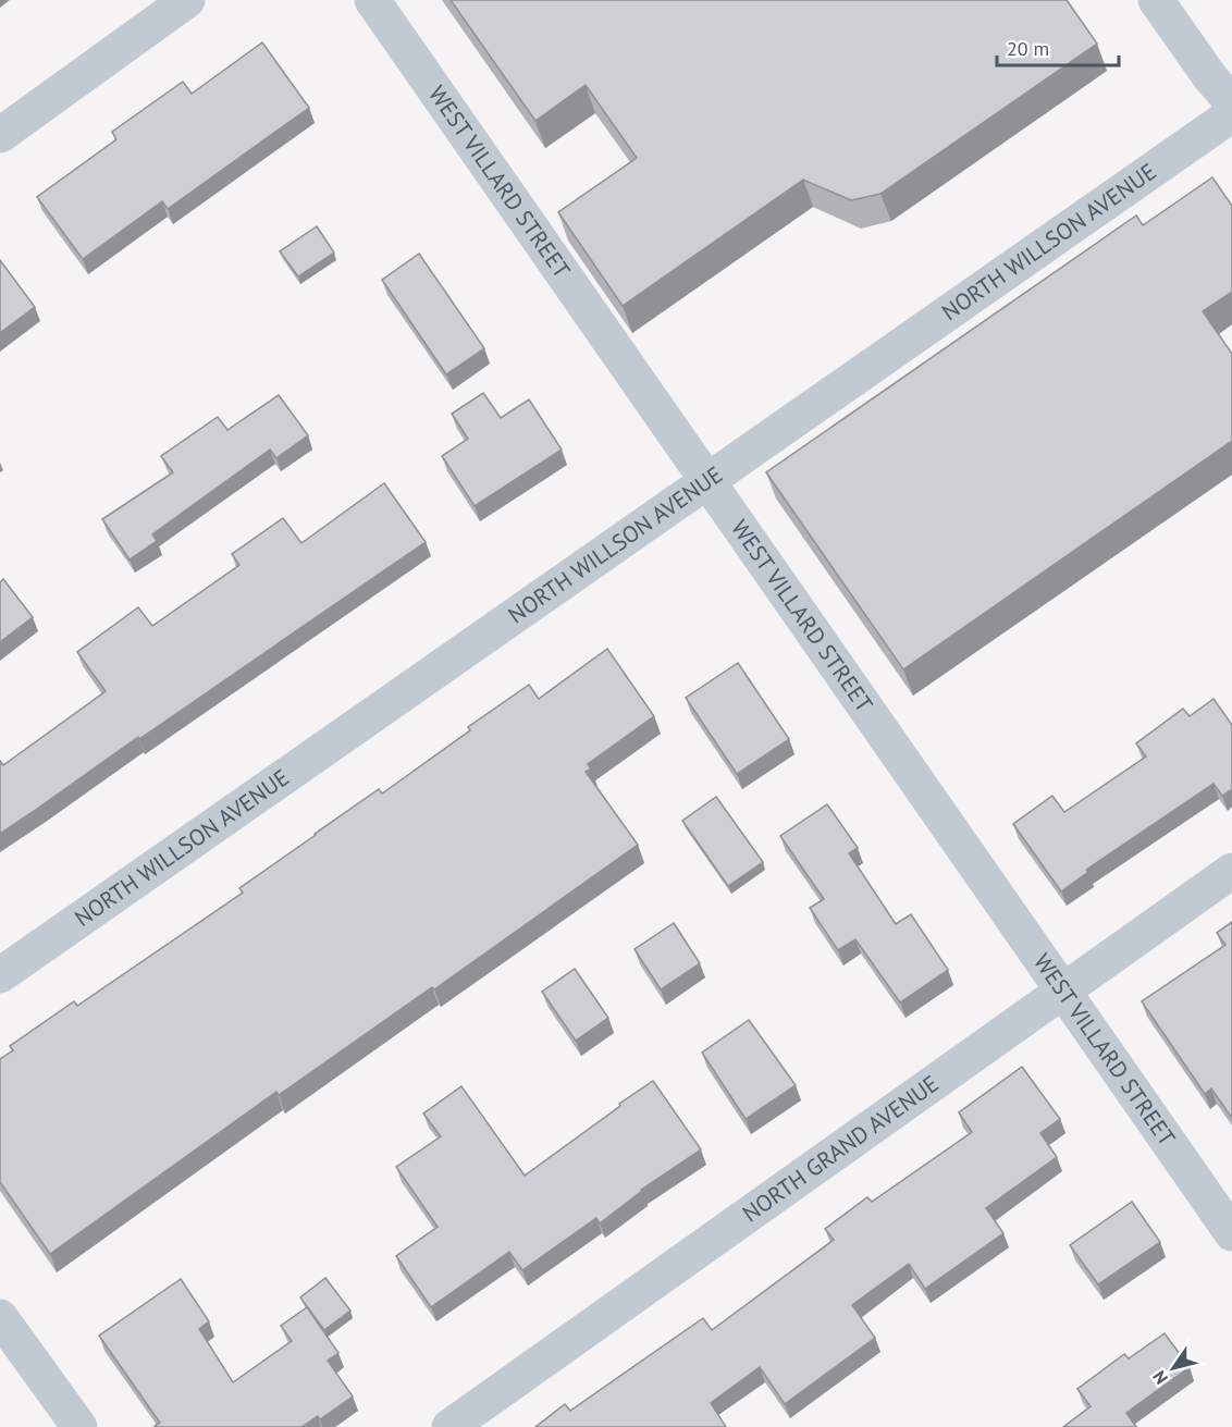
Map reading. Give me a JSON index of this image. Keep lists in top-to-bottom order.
{
  "streets": {
    "street": ["WEST VILLARD STREET", "NORTH WILLSON AVENUE", "NORTH GRAND AVENUE"]
  },
  "crossings": [
    ["WEST VILLARD STREET", "NORTH WILLSON AVENUE"],
    ["WEST VILLARD STREET", "NORTH GRAND AVENUE"]
  ],
  "scale_bar": "20 m",
  "north": "bottom left"
}
